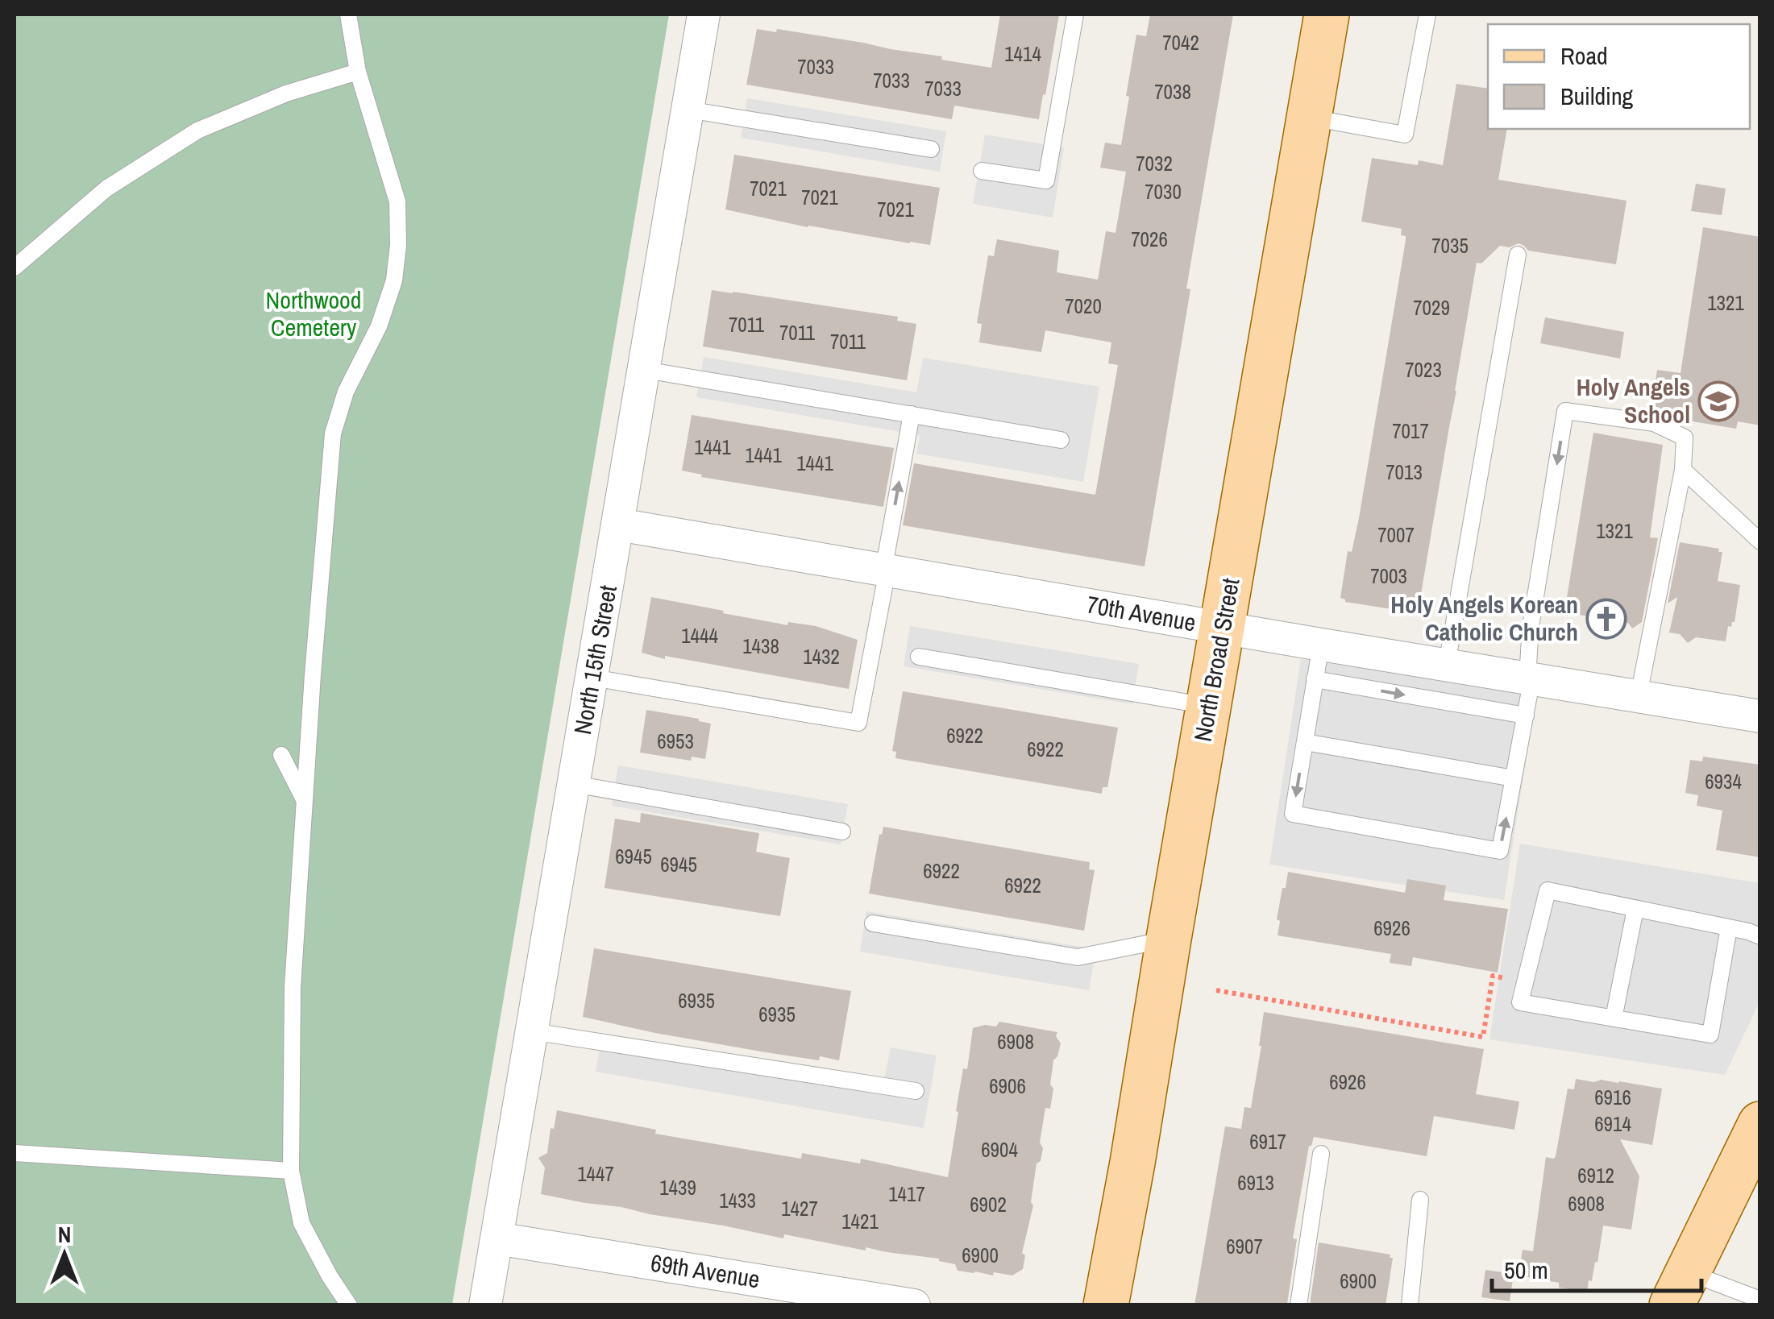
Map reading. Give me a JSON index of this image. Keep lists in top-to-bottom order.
{
  "streets": {
    "main road": ["North Broad Street"],
    "street": ["70th Avenue", "North 15th Street", "69th Avenue"]
  },
  "crossings": [
    ["70th Avenue", "North 15th Street"],
    ["70th Avenue", "North Broad Street"],
    ["North 15th Street", "69th Avenue"]
  ],
  "parks": ["Northwood Cemetery"],
  "places": {
    "school or university": ["Holy Angels School"],
    "church": ["Holy Angels Korean Catholic Church"]
  },
  "house_numbers": [
    "7042",
    "1414",
    "7033",
    "7033",
    "7033",
    "7038",
    "7032",
    "7021",
    "7030",
    "7021",
    "7021",
    "7026",
    "7035",
    "1321",
    "7020",
    "7029",
    "7011",
    "7011",
    "7011",
    "7023",
    "7017",
    "1441",
    "1441",
    "1441",
    "7013",
    "1321",
    "7007",
    "7003",
    "1444",
    "1438",
    "1432",
    "6922",
    "6953",
    "6922",
    "6934",
    "6945",
    "6945",
    "6922",
    "6922",
    "6926",
    "6935",
    "6935",
    "6908",
    "6926",
    "6906",
    "6916",
    "6914",
    "6917",
    "6904",
    "1447",
    "6912",
    "6913",
    "1439",
    "1417",
    "1433",
    "6908",
    "6902",
    "1427",
    "1421",
    "6907",
    "6900",
    "6900"
  ],
  "legend": ["Road", "Building"],
  "scale_bar": "50 m",
  "north": "top"
}
